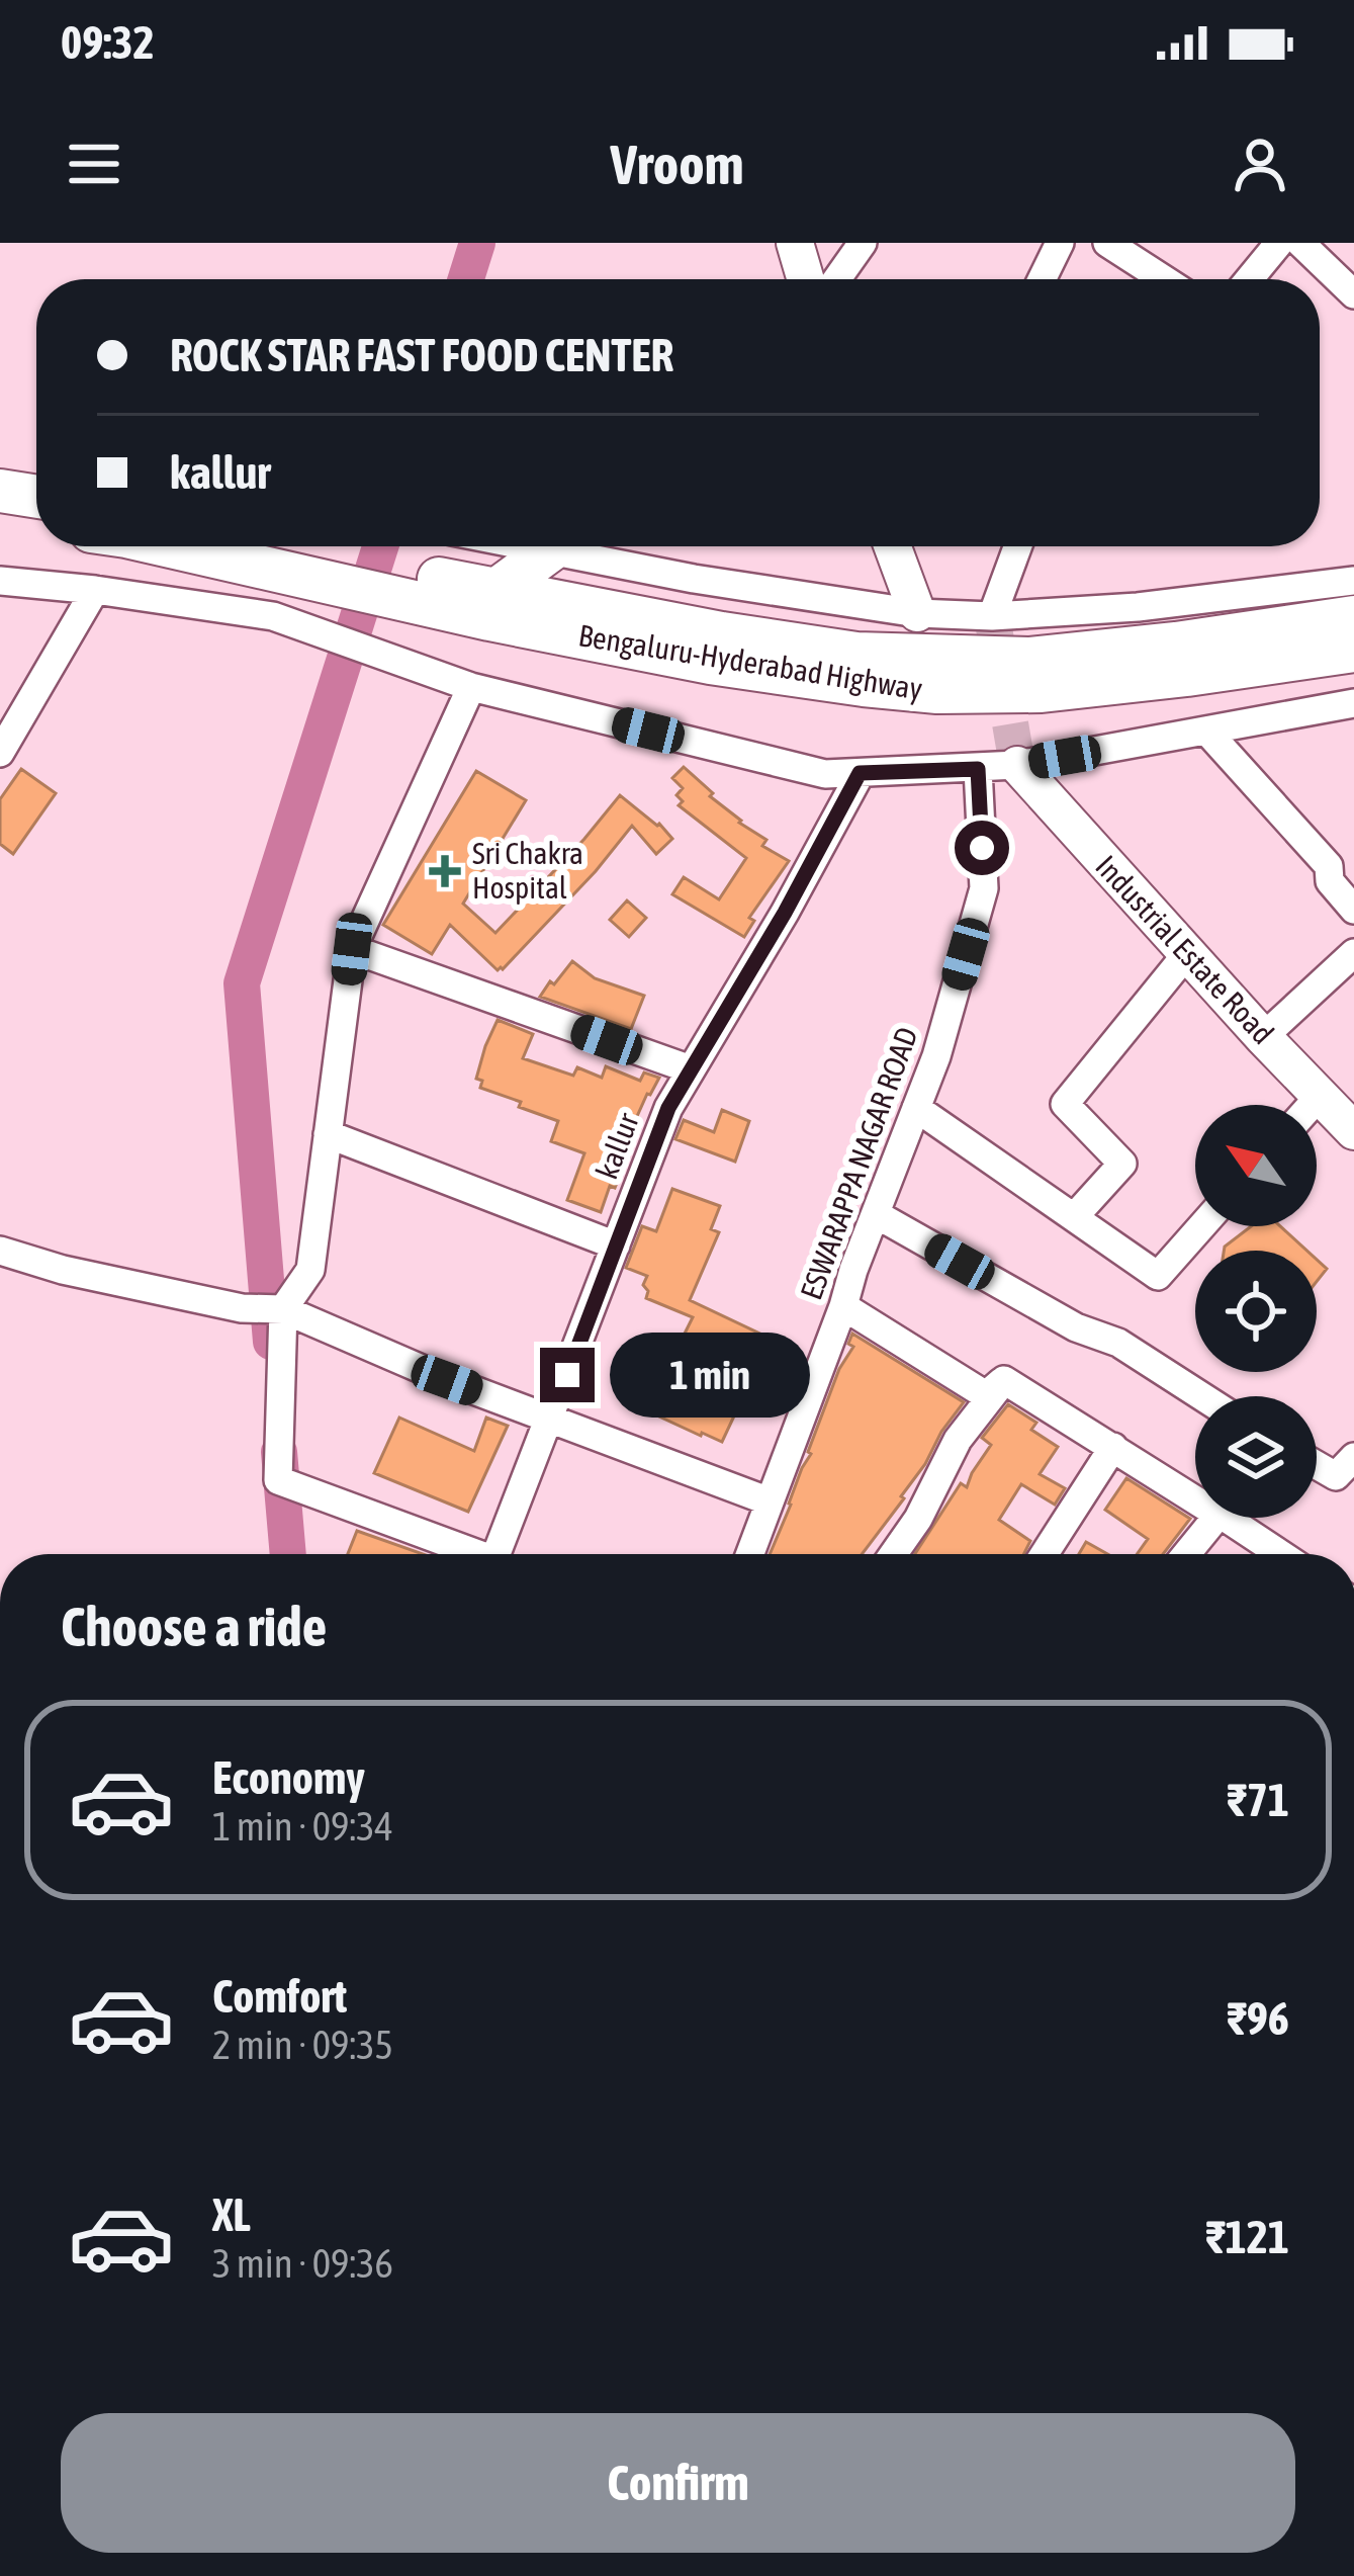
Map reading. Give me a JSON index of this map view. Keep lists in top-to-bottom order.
{
  "streets": {
    "highway": ["Bengaluru-Hyderabad Highway"],
    "main road": ["Industrial Estate Road"],
    "street": ["kallur", "ESWARAPPA NAGAR ROAD"]
  },
  "places": {
    "health": ["Sri Chakra Hospital"]
  },
  "north": "top left",
  "page": {
    "status": "09:32",
    "header": "Vroom",
    "banner": ["ROCK STAR FAST FOOD CENTER", "kallur"],
    "bubble": "1 min",
    "heading": "Choose a ride",
    "list": [
      {
        "name": "Economy",
        "note": "1 min · 09:34",
        "value": "₹71"
      },
      {
        "name": "Comfort",
        "note": "2 min · 09:35",
        "value": "₹96"
      },
      {
        "name": "XL",
        "note": "3 min · 09:36",
        "value": "₹121"
      }
    ],
    "buttons": "Confirm"
  }
}
